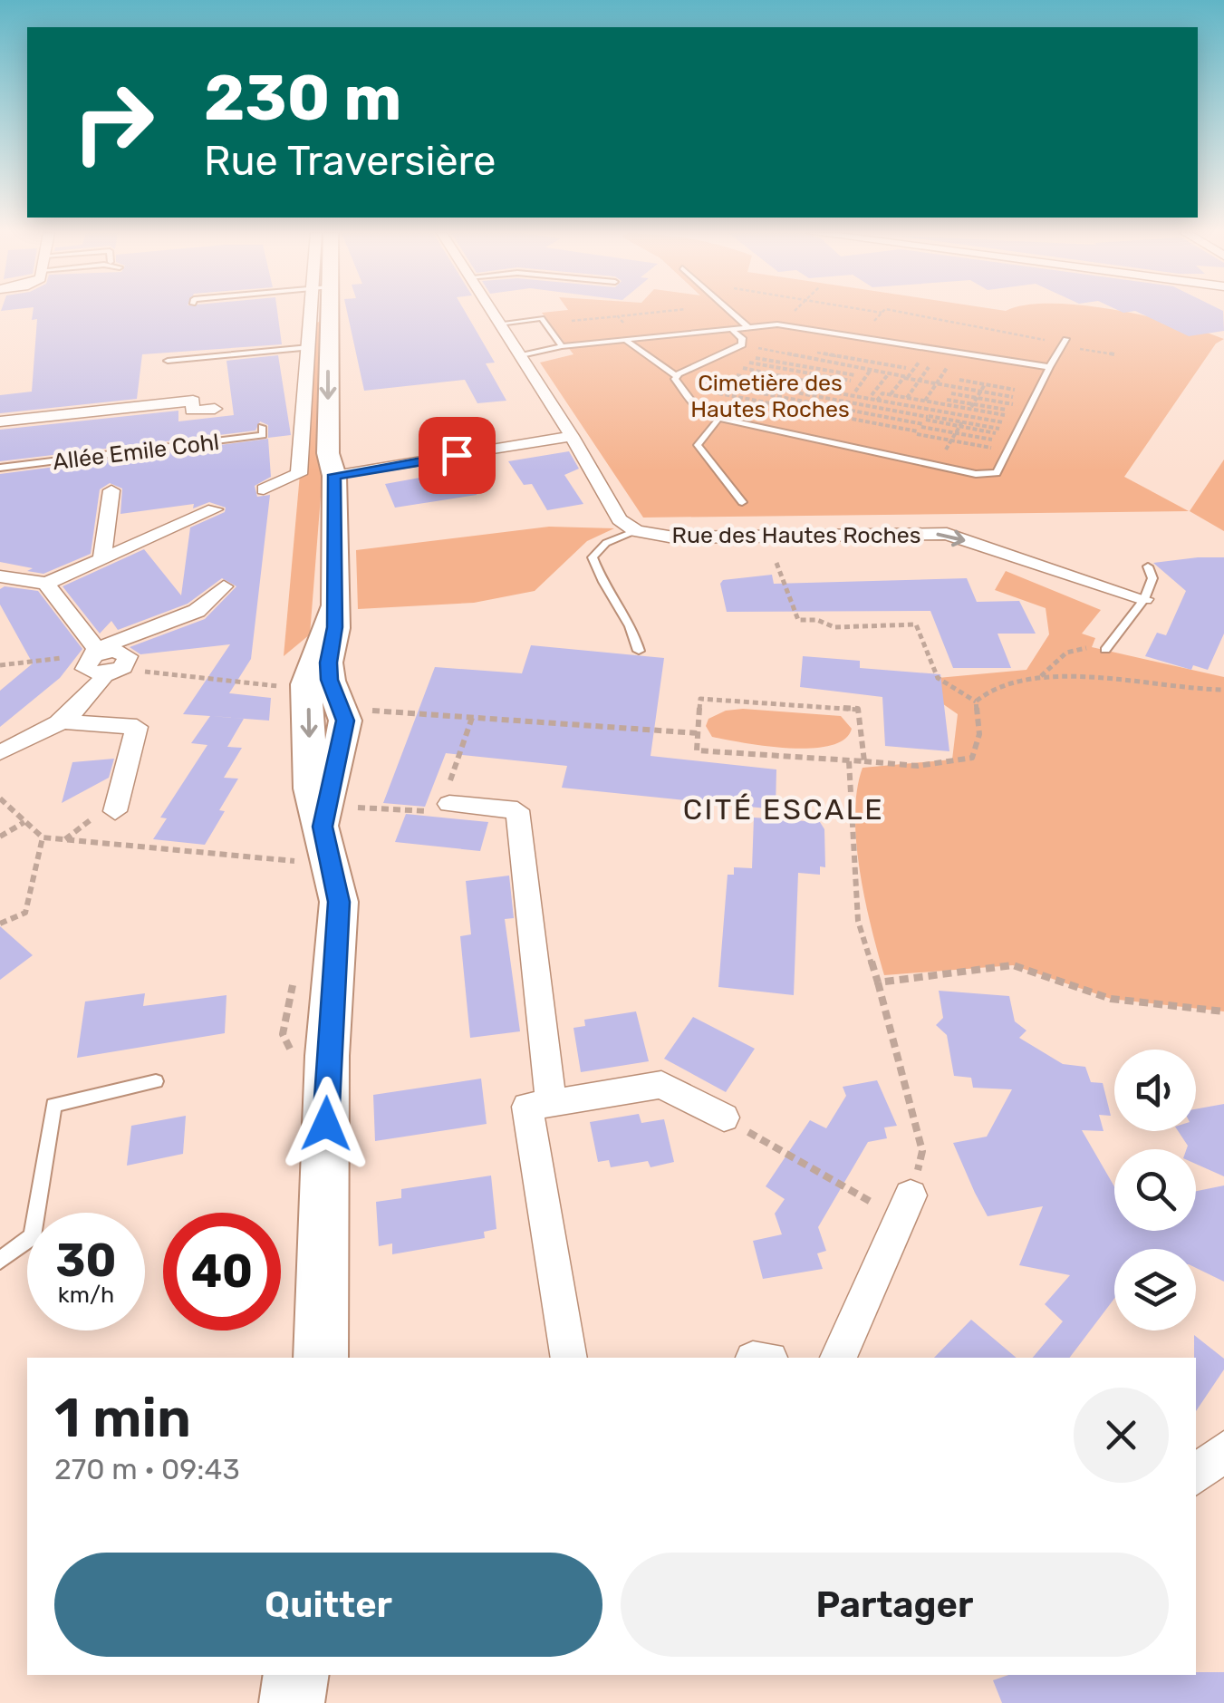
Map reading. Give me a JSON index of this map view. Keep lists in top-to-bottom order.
{
  "streets": {
    "street": ["Rue des Hautes Roches"],
    "lane": ["Allée Emile Cohl"]
  },
  "one_way": ["Rue des Hautes Roches"],
  "districts": ["CITÉ ESCALE"],
  "parks": ["Cimetière des Hautes Roches"],
  "page": {
    "turn": ["230 m", "Rue Traversière"],
    "speed": "30 km/h",
    "limit": "40",
    "heading": ["1 min", "270 m · 09:43"],
    "buttons": ["Quitter", "Partager"]
  }
}
